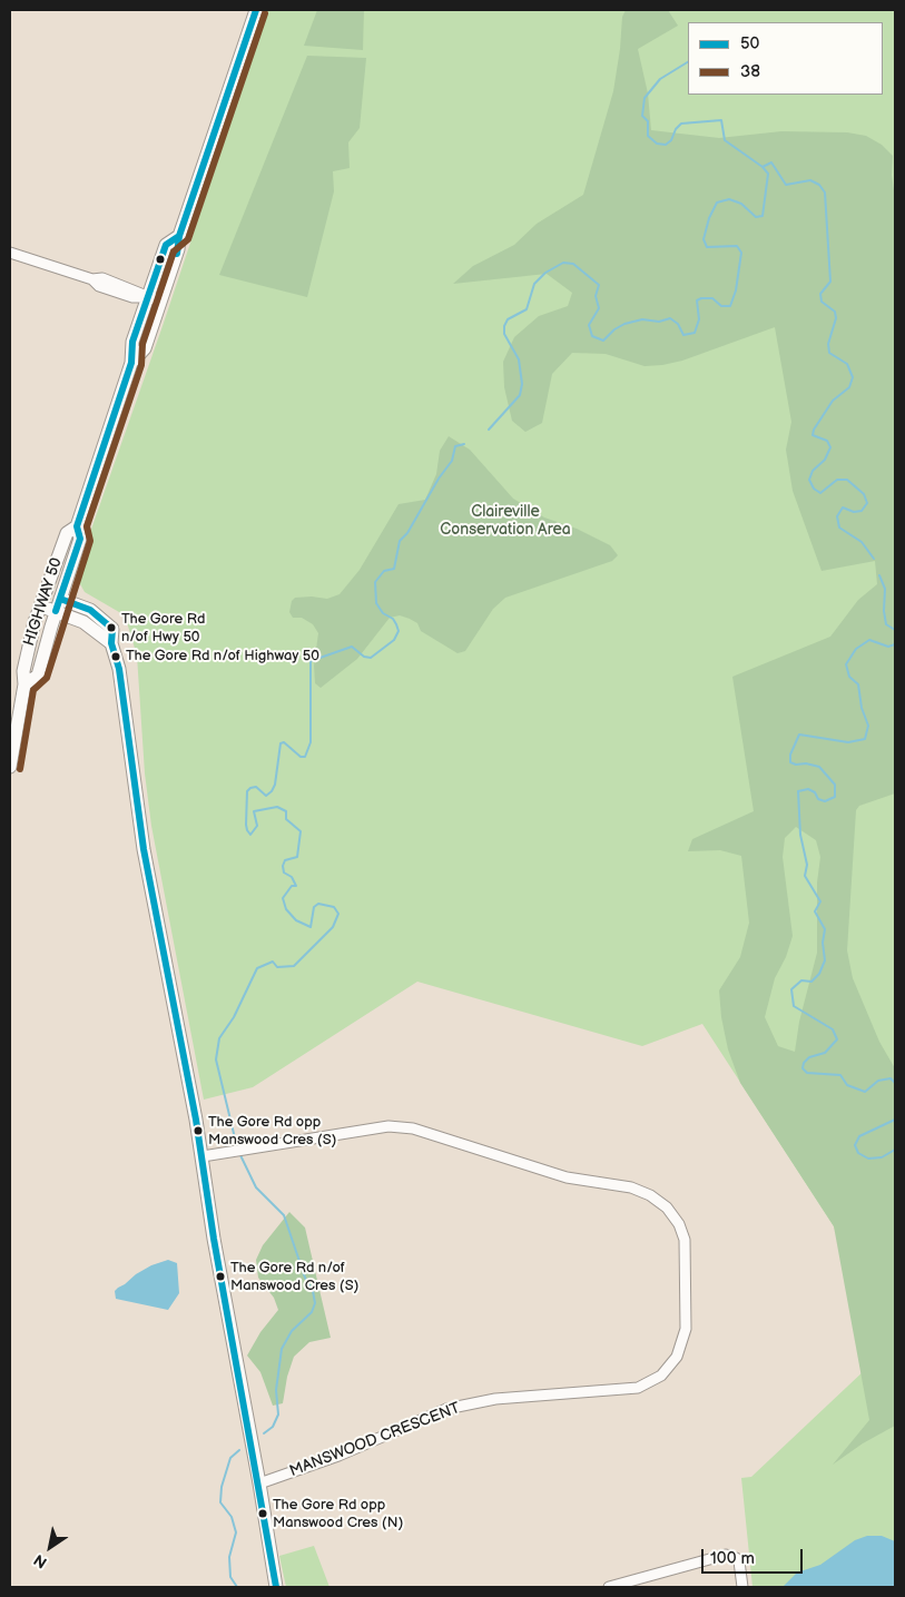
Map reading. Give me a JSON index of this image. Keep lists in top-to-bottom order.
{
  "streets": {
    "main road": ["HIGHWAY 50"],
    "street": ["MANSWOOD CRESCENT"]
  },
  "parks": ["Claireville Conservation Area"],
  "places": [
    "The Gore Rd n/of Hwy 50",
    "The Gore Rd n/of Highway 50",
    "The Gore Rd opp Manswood Cres (S)",
    "The Gore Rd n/of Manswood Cres (S)",
    "The Gore Rd opp Manswood Cres (N)"
  ],
  "lines": ["transit line 50", "transit line 38"],
  "legend": ["50", "38"],
  "scale_bar": "100 m",
  "north": "bottom left"
}
